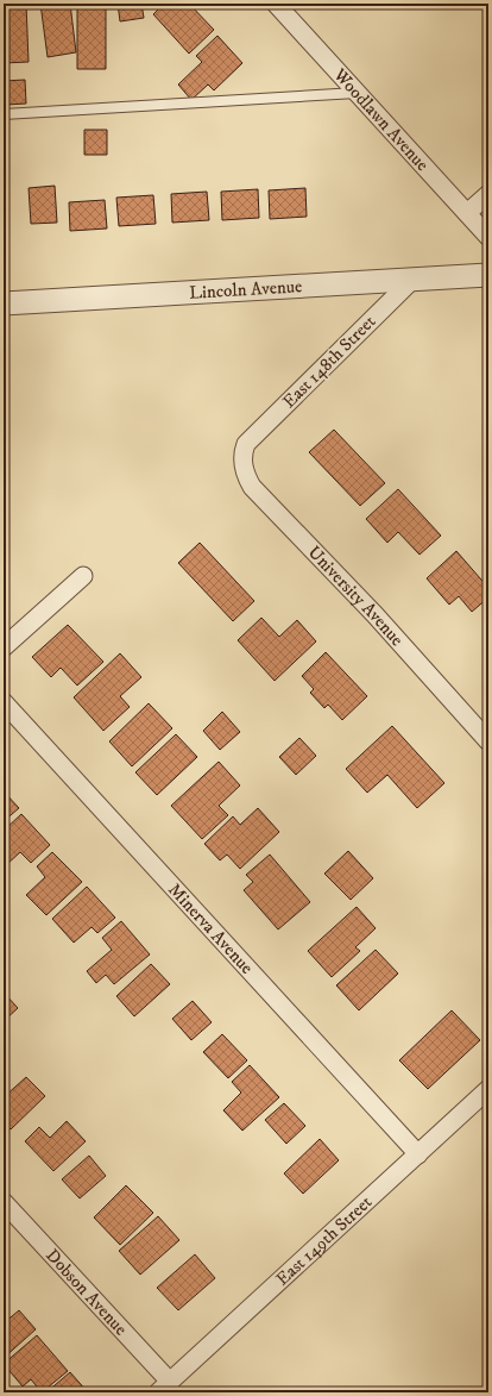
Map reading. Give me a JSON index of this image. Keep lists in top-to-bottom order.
{
  "streets": {
    "street": [
      "Woodlawn Avenue",
      "Lincoln Avenue",
      "East 148th Street",
      "University Avenue",
      "Minerva Avenue",
      "East 149th Street",
      "Dobson Avenue"
    ]
  },
  "crossings": [
    ["Lincoln Avenue", "East 148th Street"],
    ["East 148th Street", "University Avenue"],
    ["Minerva Avenue", "East 149th Street"],
    ["East 149th Street", "Dobson Avenue"]
  ]
}
